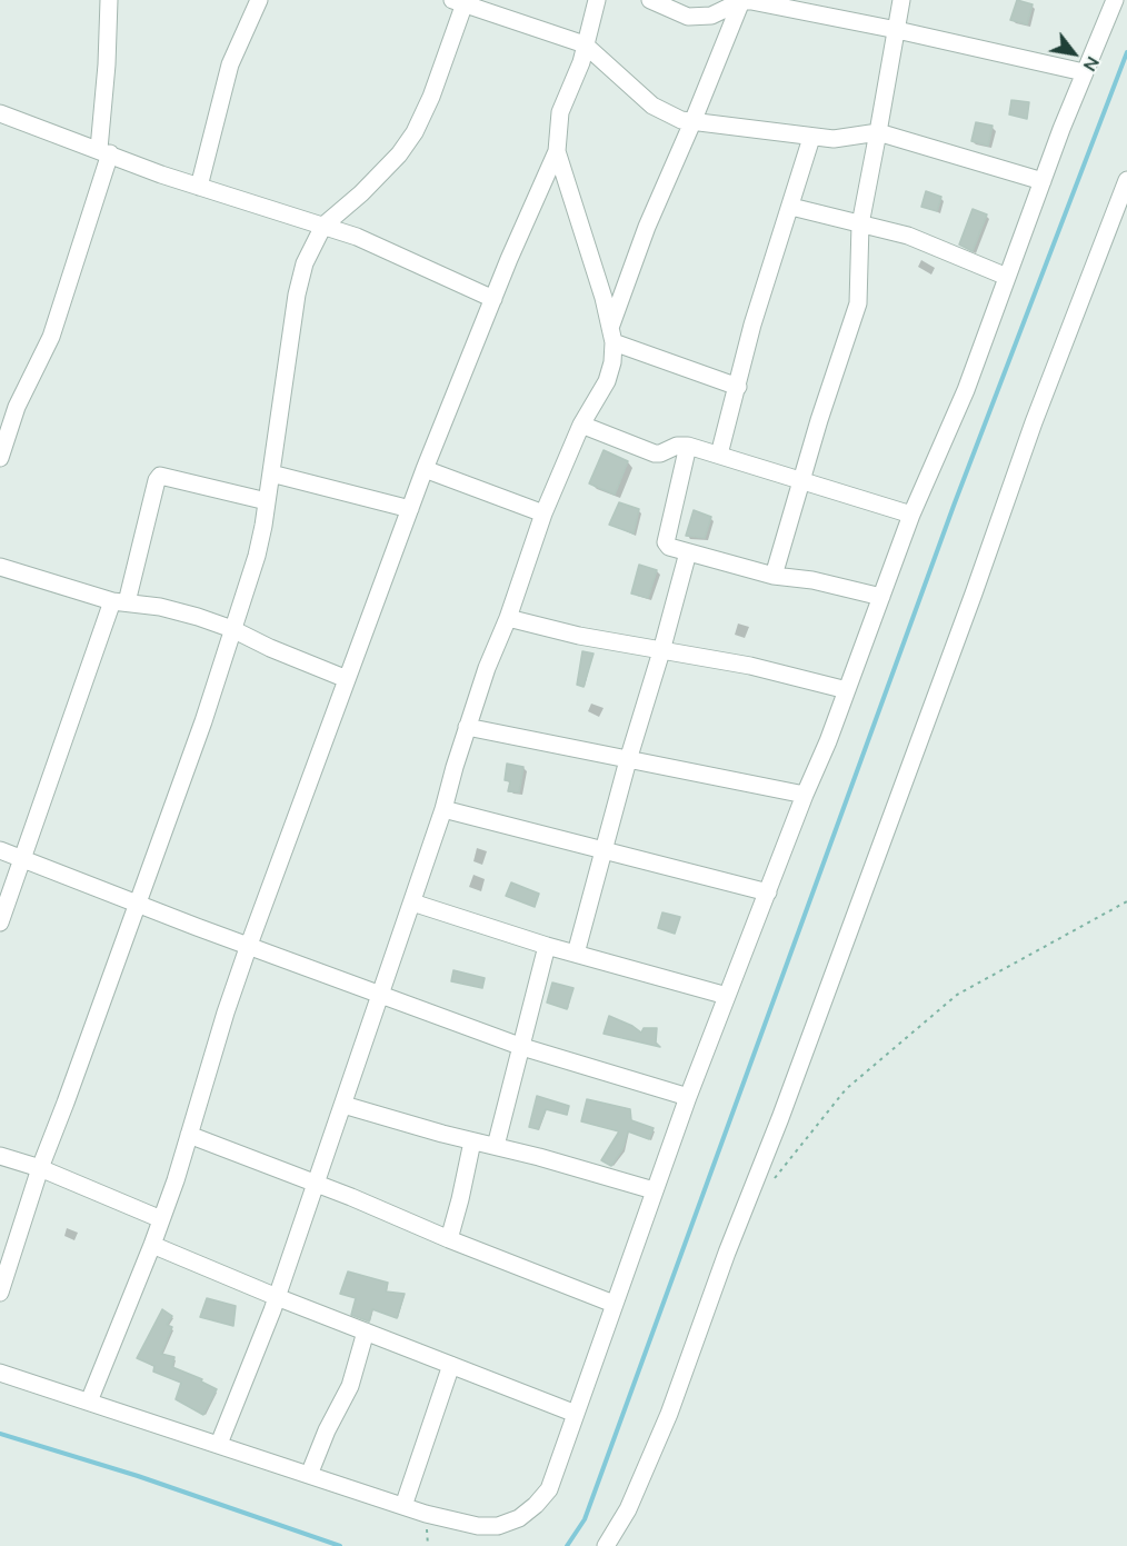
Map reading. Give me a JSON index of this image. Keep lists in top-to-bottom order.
{
  "north": "bottom right"
}
